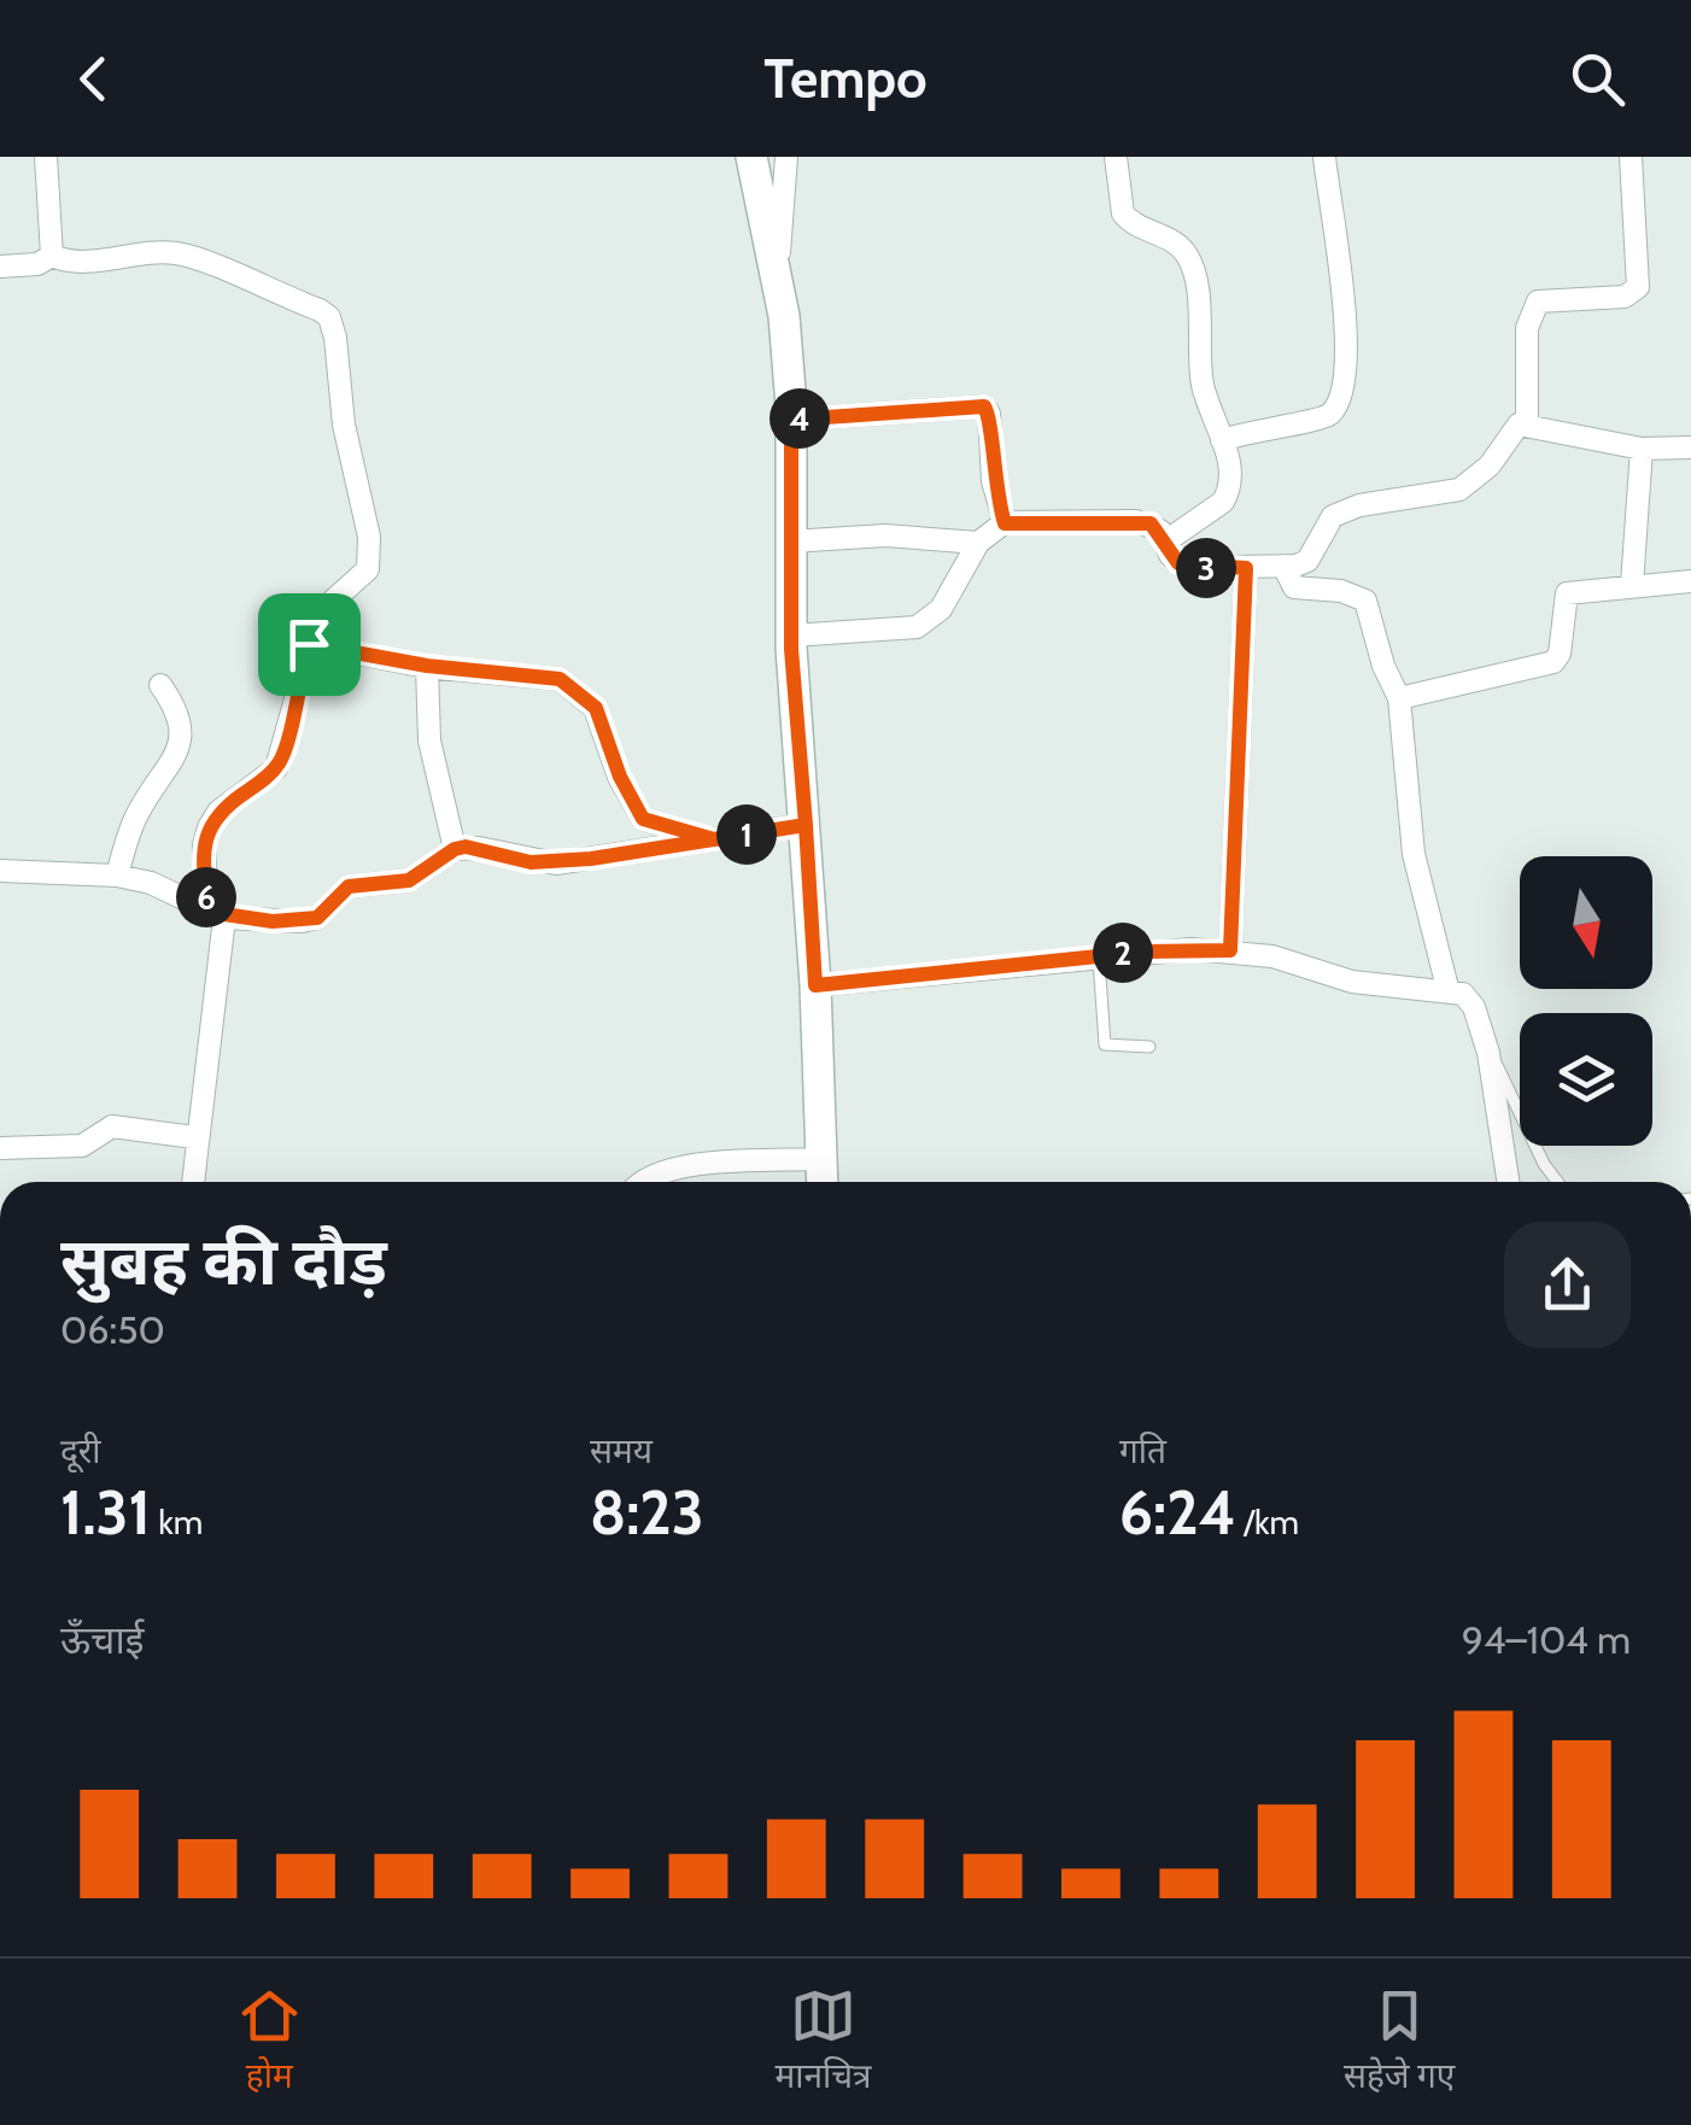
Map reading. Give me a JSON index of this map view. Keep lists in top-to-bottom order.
{
  "north": "bottom",
  "page": {
    "header": "Tempo",
    "pins": [
      "4",
      "3",
      "1",
      "6",
      "2"
    ],
    "heading": ["सुबह की दौड़", "06:50"],
    "stats": [
      ["दूरी", "1.31 km"],
      ["समय", "8:23"],
      ["गति", "6:24 /km"]
    ],
    "chart": ["ऊँचाई", "94–104 m"],
    "tabs": ["होम", "मानचित्र", "सहेजे गए"]
  }
}
